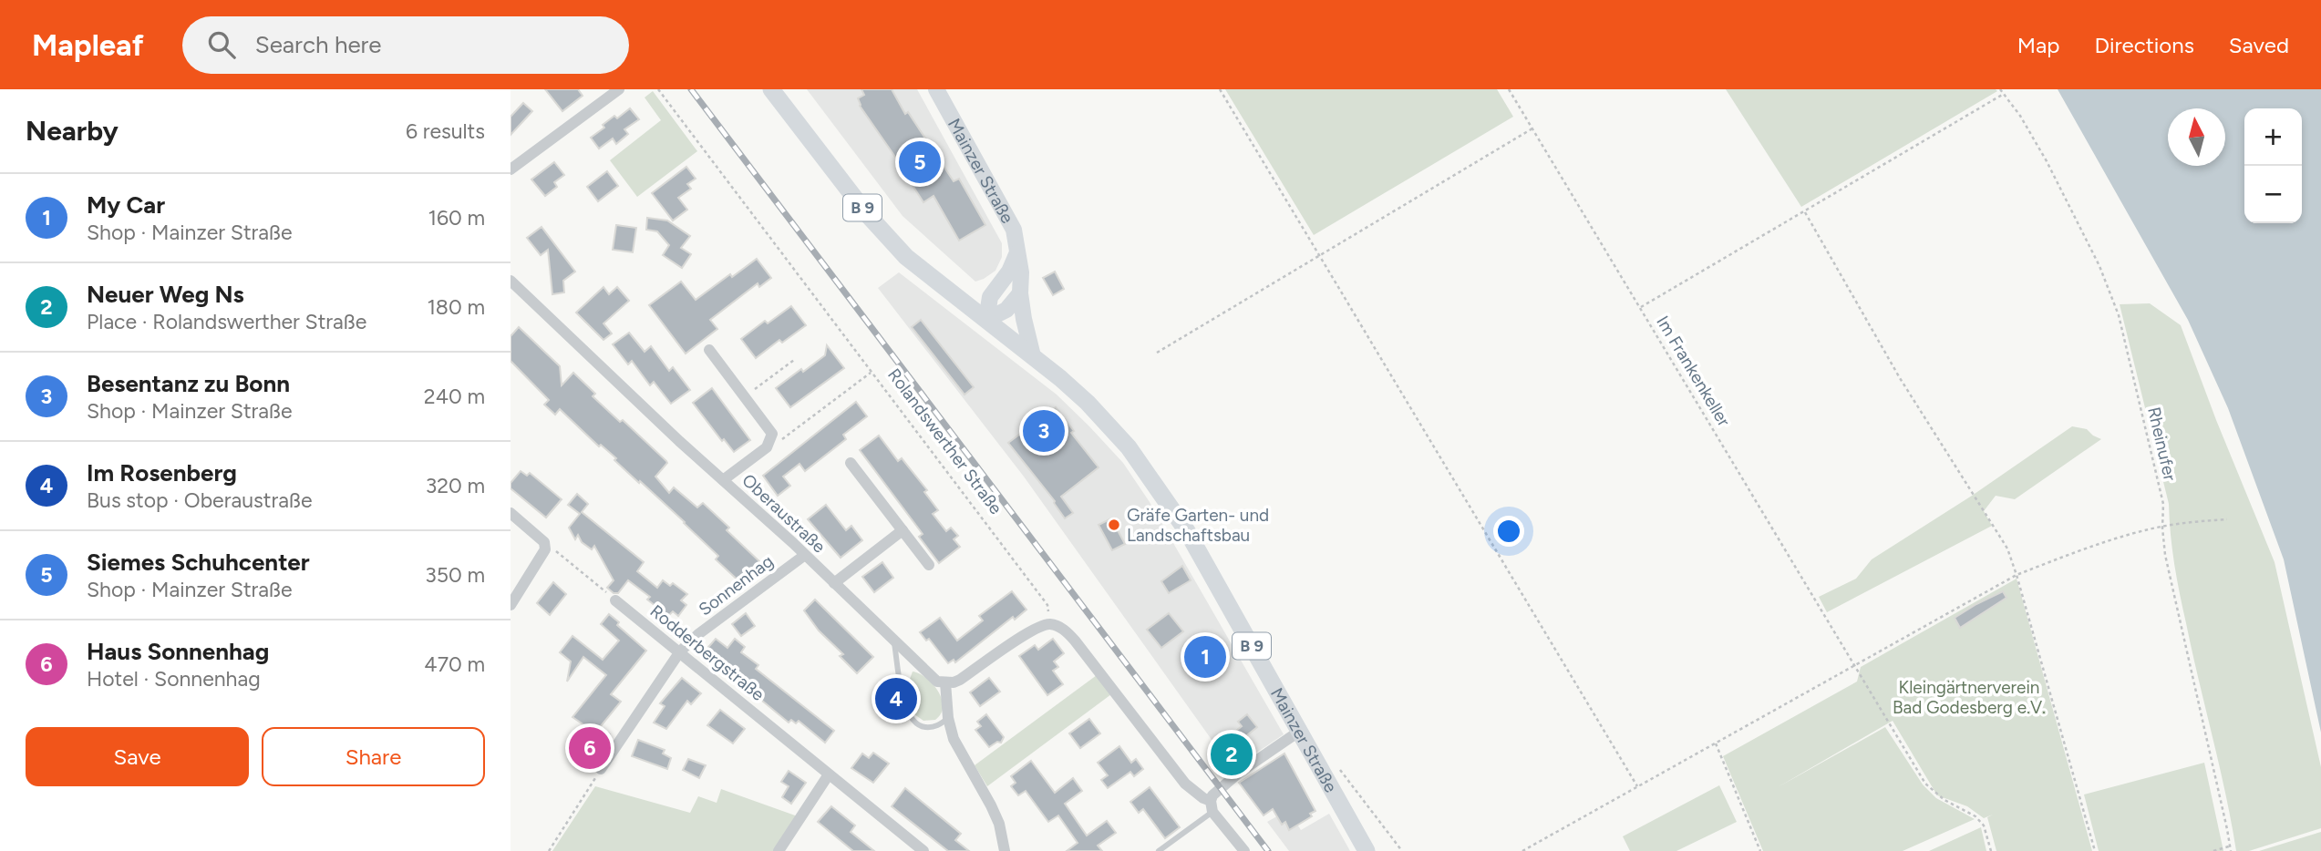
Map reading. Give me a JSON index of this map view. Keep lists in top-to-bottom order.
{
  "streets": {
    "main road": ["Mainzer Straße", "B 9"],
    "street": ["Oberaustraße", "Sonnenhag", "Rodderbergstraße"],
    "path": ["Im Frankenkeller", "Rolandswerther Straße", "Rheinufer"]
  },
  "crossings": [
    ["Mainzer Straße", "B 9"],
    ["Oberaustraße", "Sonnenhag"],
    ["Sonnenhag", "Rodderbergstraße"]
  ],
  "parks": ["Kleingärtnerverein Bad Godesberg e.V."],
  "places": ["Gräfe Garten- und Landschaftsbau"],
  "north": "top",
  "page": {
    "header": "Mapleaf",
    "search": "Search here",
    "nav": ["Map", "Directions", "Saved"],
    "heading": ["Nearby", "6 results"],
    "map_buttons": ["+", "−"],
    "pins": [
      "5",
      "3",
      "1",
      "4",
      "6",
      "2"
    ],
    "list": [
      {
        "mark": "1",
        "name": "My Car",
        "note": "Shop · Mainzer Straße",
        "value": "160 m"
      },
      {
        "mark": "2",
        "name": "Neuer Weg Ns",
        "note": "Place · Rolandswerther Straße",
        "value": "180 m"
      },
      {
        "mark": "3",
        "name": "Besentanz zu Bonn",
        "note": "Shop · Mainzer Straße",
        "value": "240 m"
      },
      {
        "mark": "4",
        "name": "Im Rosenberg",
        "note": "Bus stop · Oberaustraße",
        "value": "320 m"
      },
      {
        "mark": "5",
        "name": "Siemes Schuhcenter",
        "note": "Shop · Mainzer Straße",
        "value": "350 m"
      },
      {
        "mark": "6",
        "name": "Haus Sonnenhag",
        "note": "Hotel · Sonnenhag",
        "value": "470 m"
      }
    ],
    "buttons": ["Save", "Share"]
  }
}
